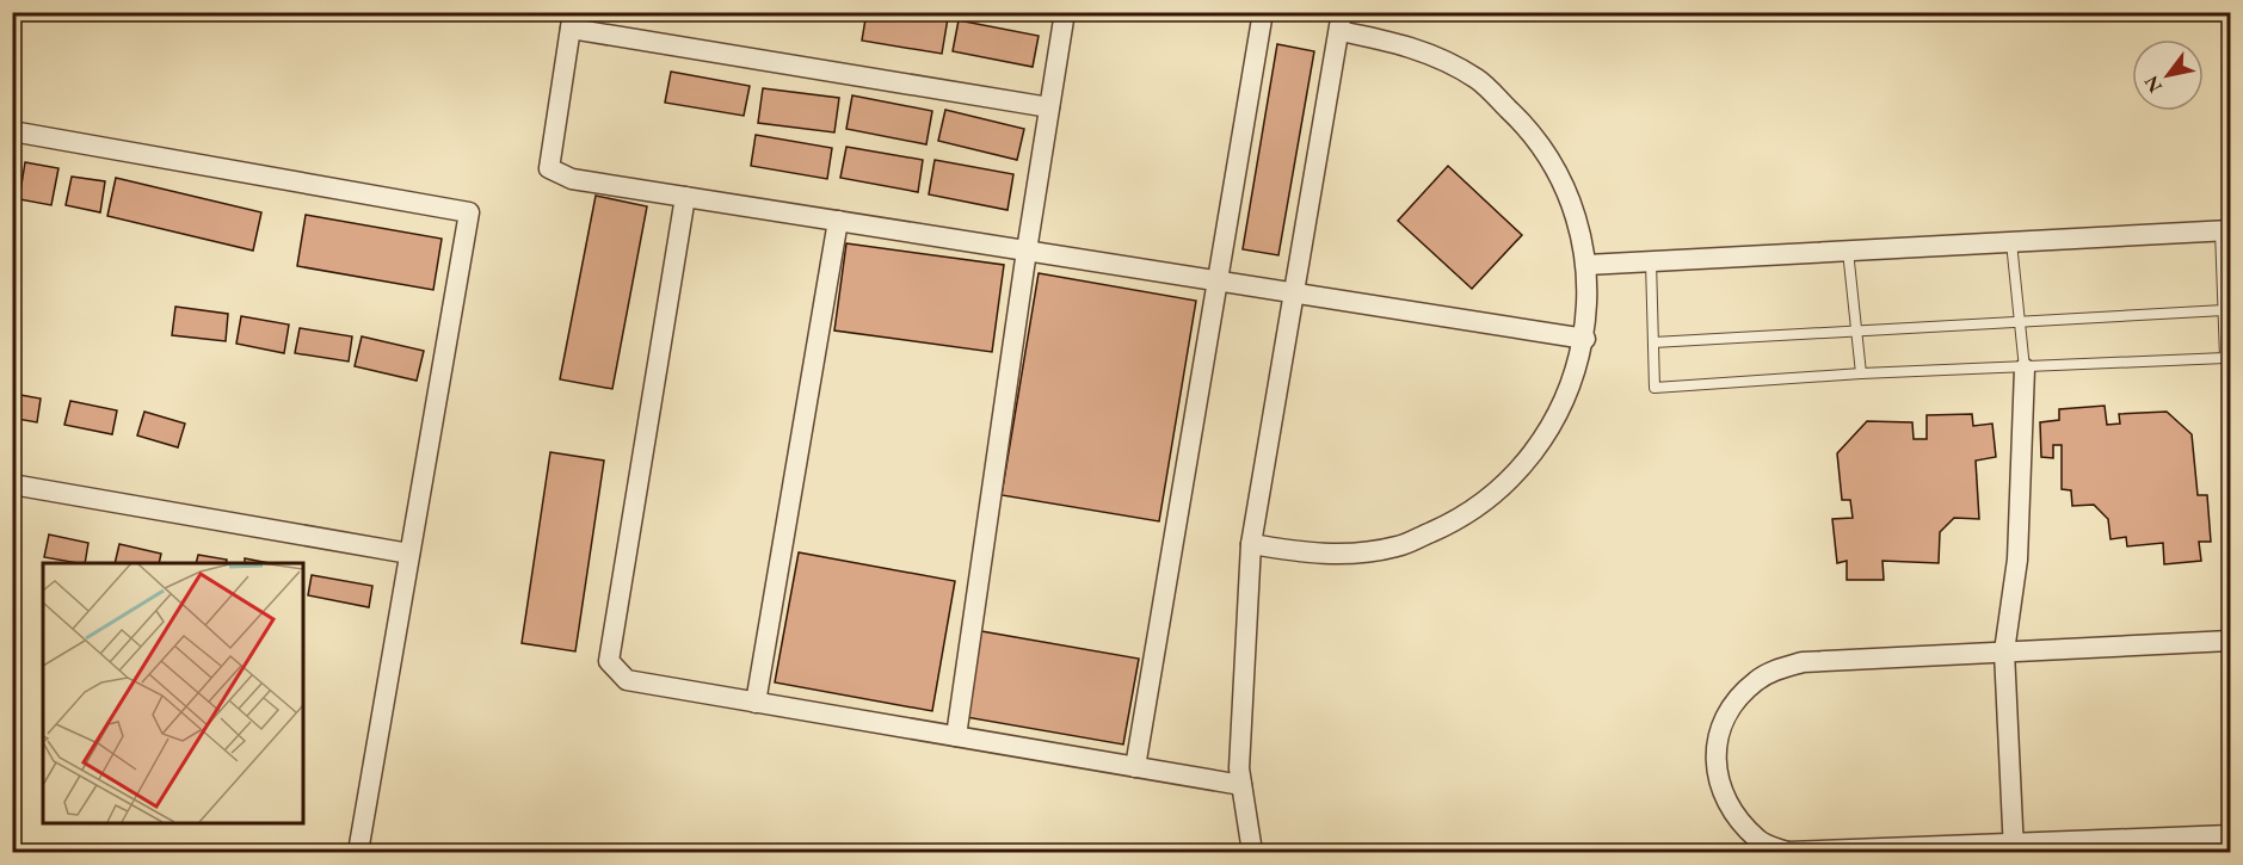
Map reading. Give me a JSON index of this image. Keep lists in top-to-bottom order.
{
  "north": "bottom left"
}
